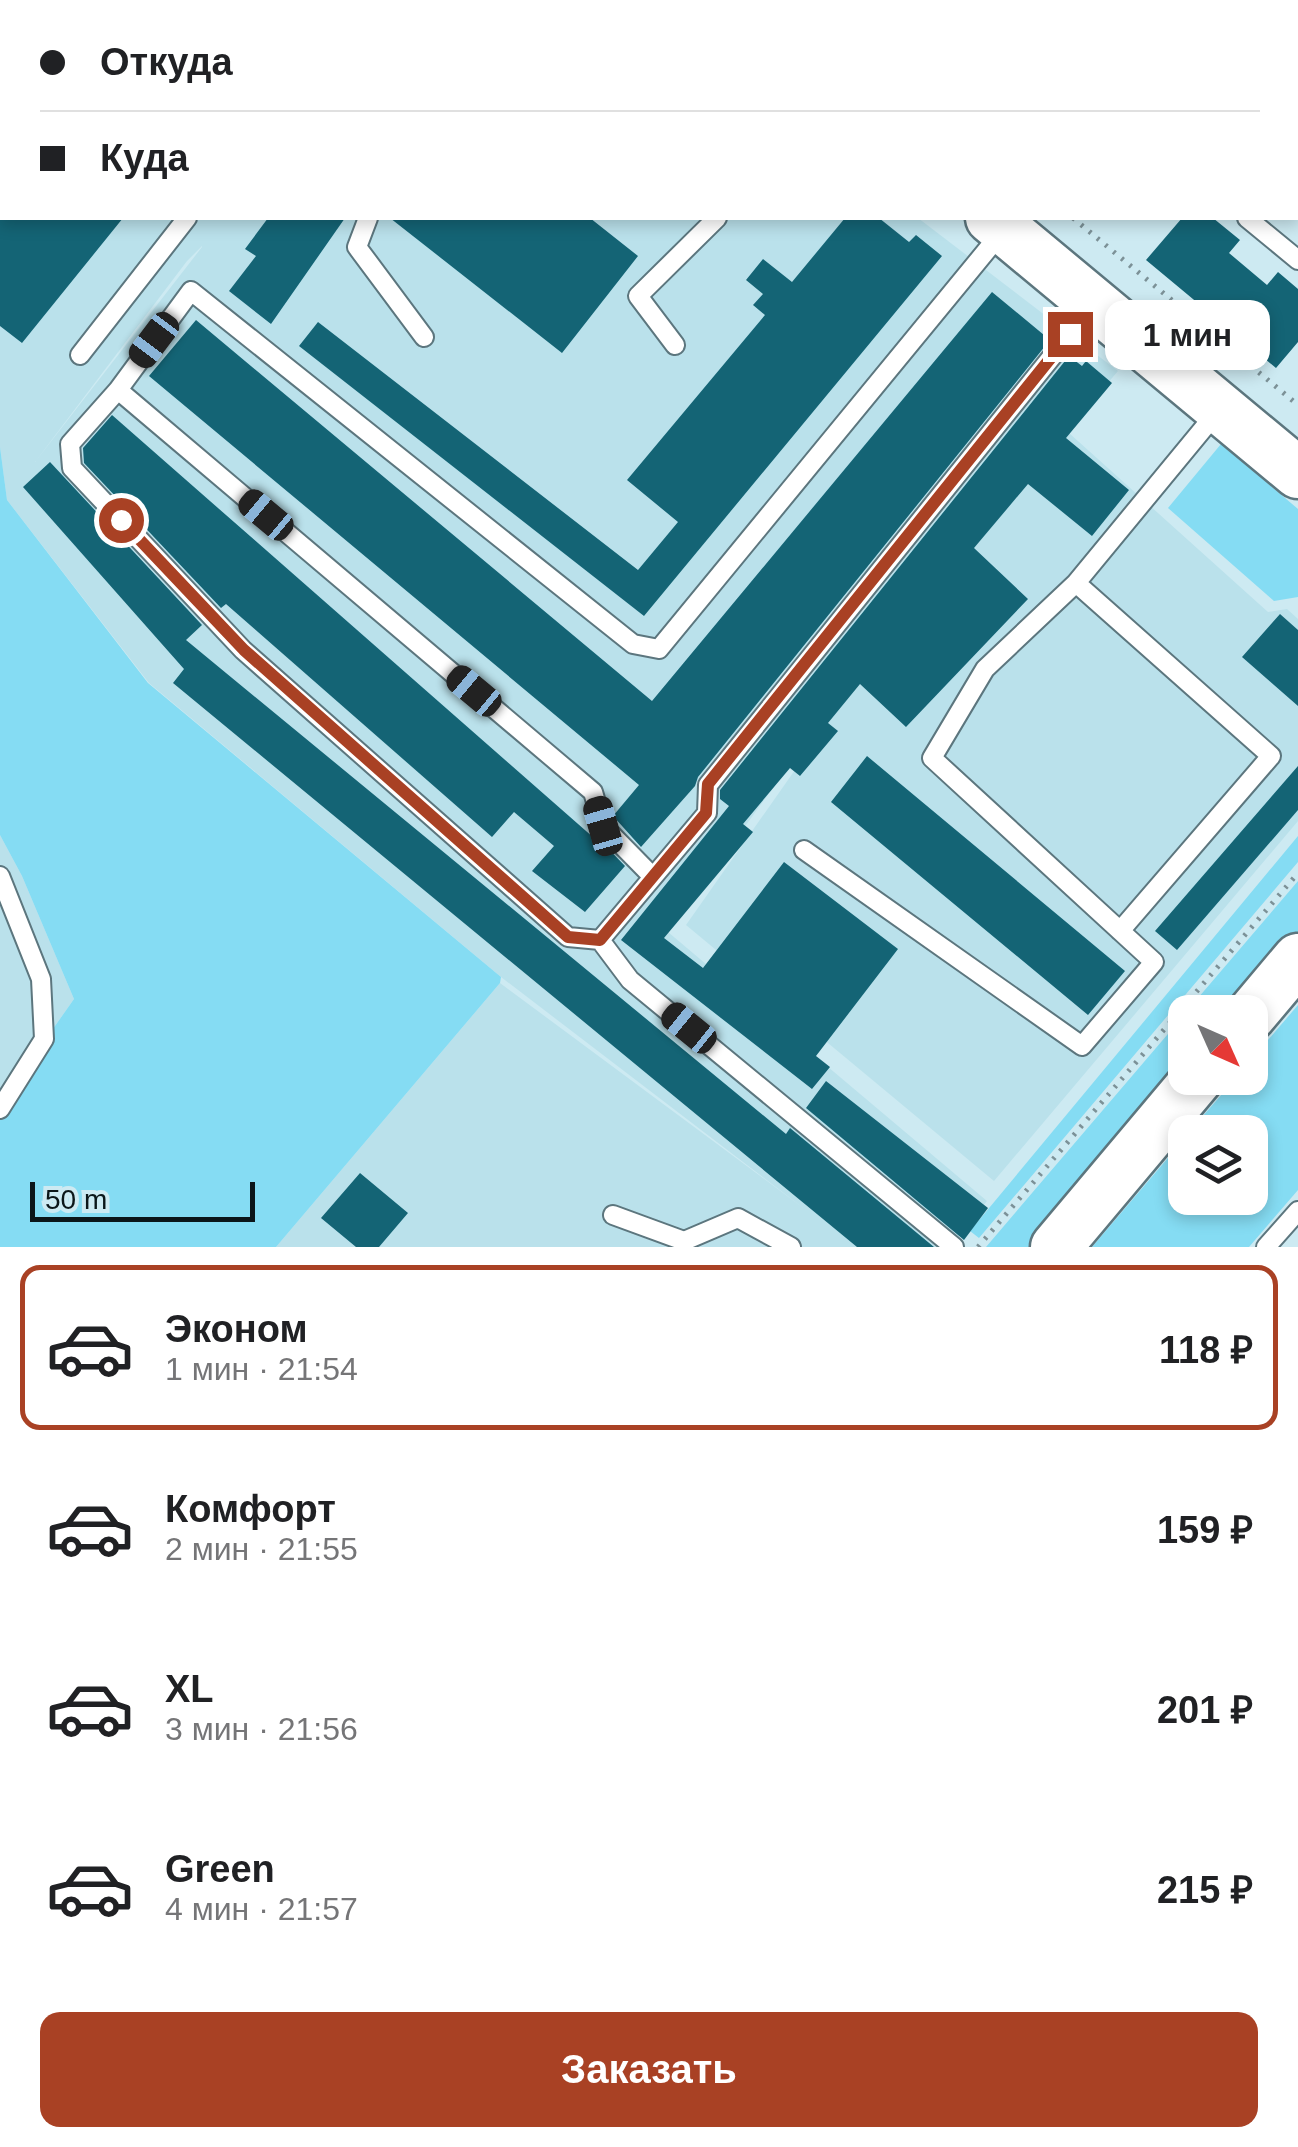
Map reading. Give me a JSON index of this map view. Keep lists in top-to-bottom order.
{
  "scale_bar": "50 m",
  "north": "bottom right",
  "page": {
    "banner": ["Откуда", "Куда"],
    "bubble": "1 мин",
    "scale": "50 m",
    "list": [
      {
        "name": "Эконом",
        "note": "1 мин · 21:54",
        "value": "118 ₽"
      },
      {
        "name": "Комфорт",
        "note": "2 мин · 21:55",
        "value": "159 ₽"
      },
      {
        "name": "XL",
        "note": "3 мин · 21:56",
        "value": "201 ₽"
      },
      {
        "name": "Green",
        "note": "4 мин · 21:57",
        "value": "215 ₽"
      }
    ],
    "buttons": "Заказать"
  }
}
